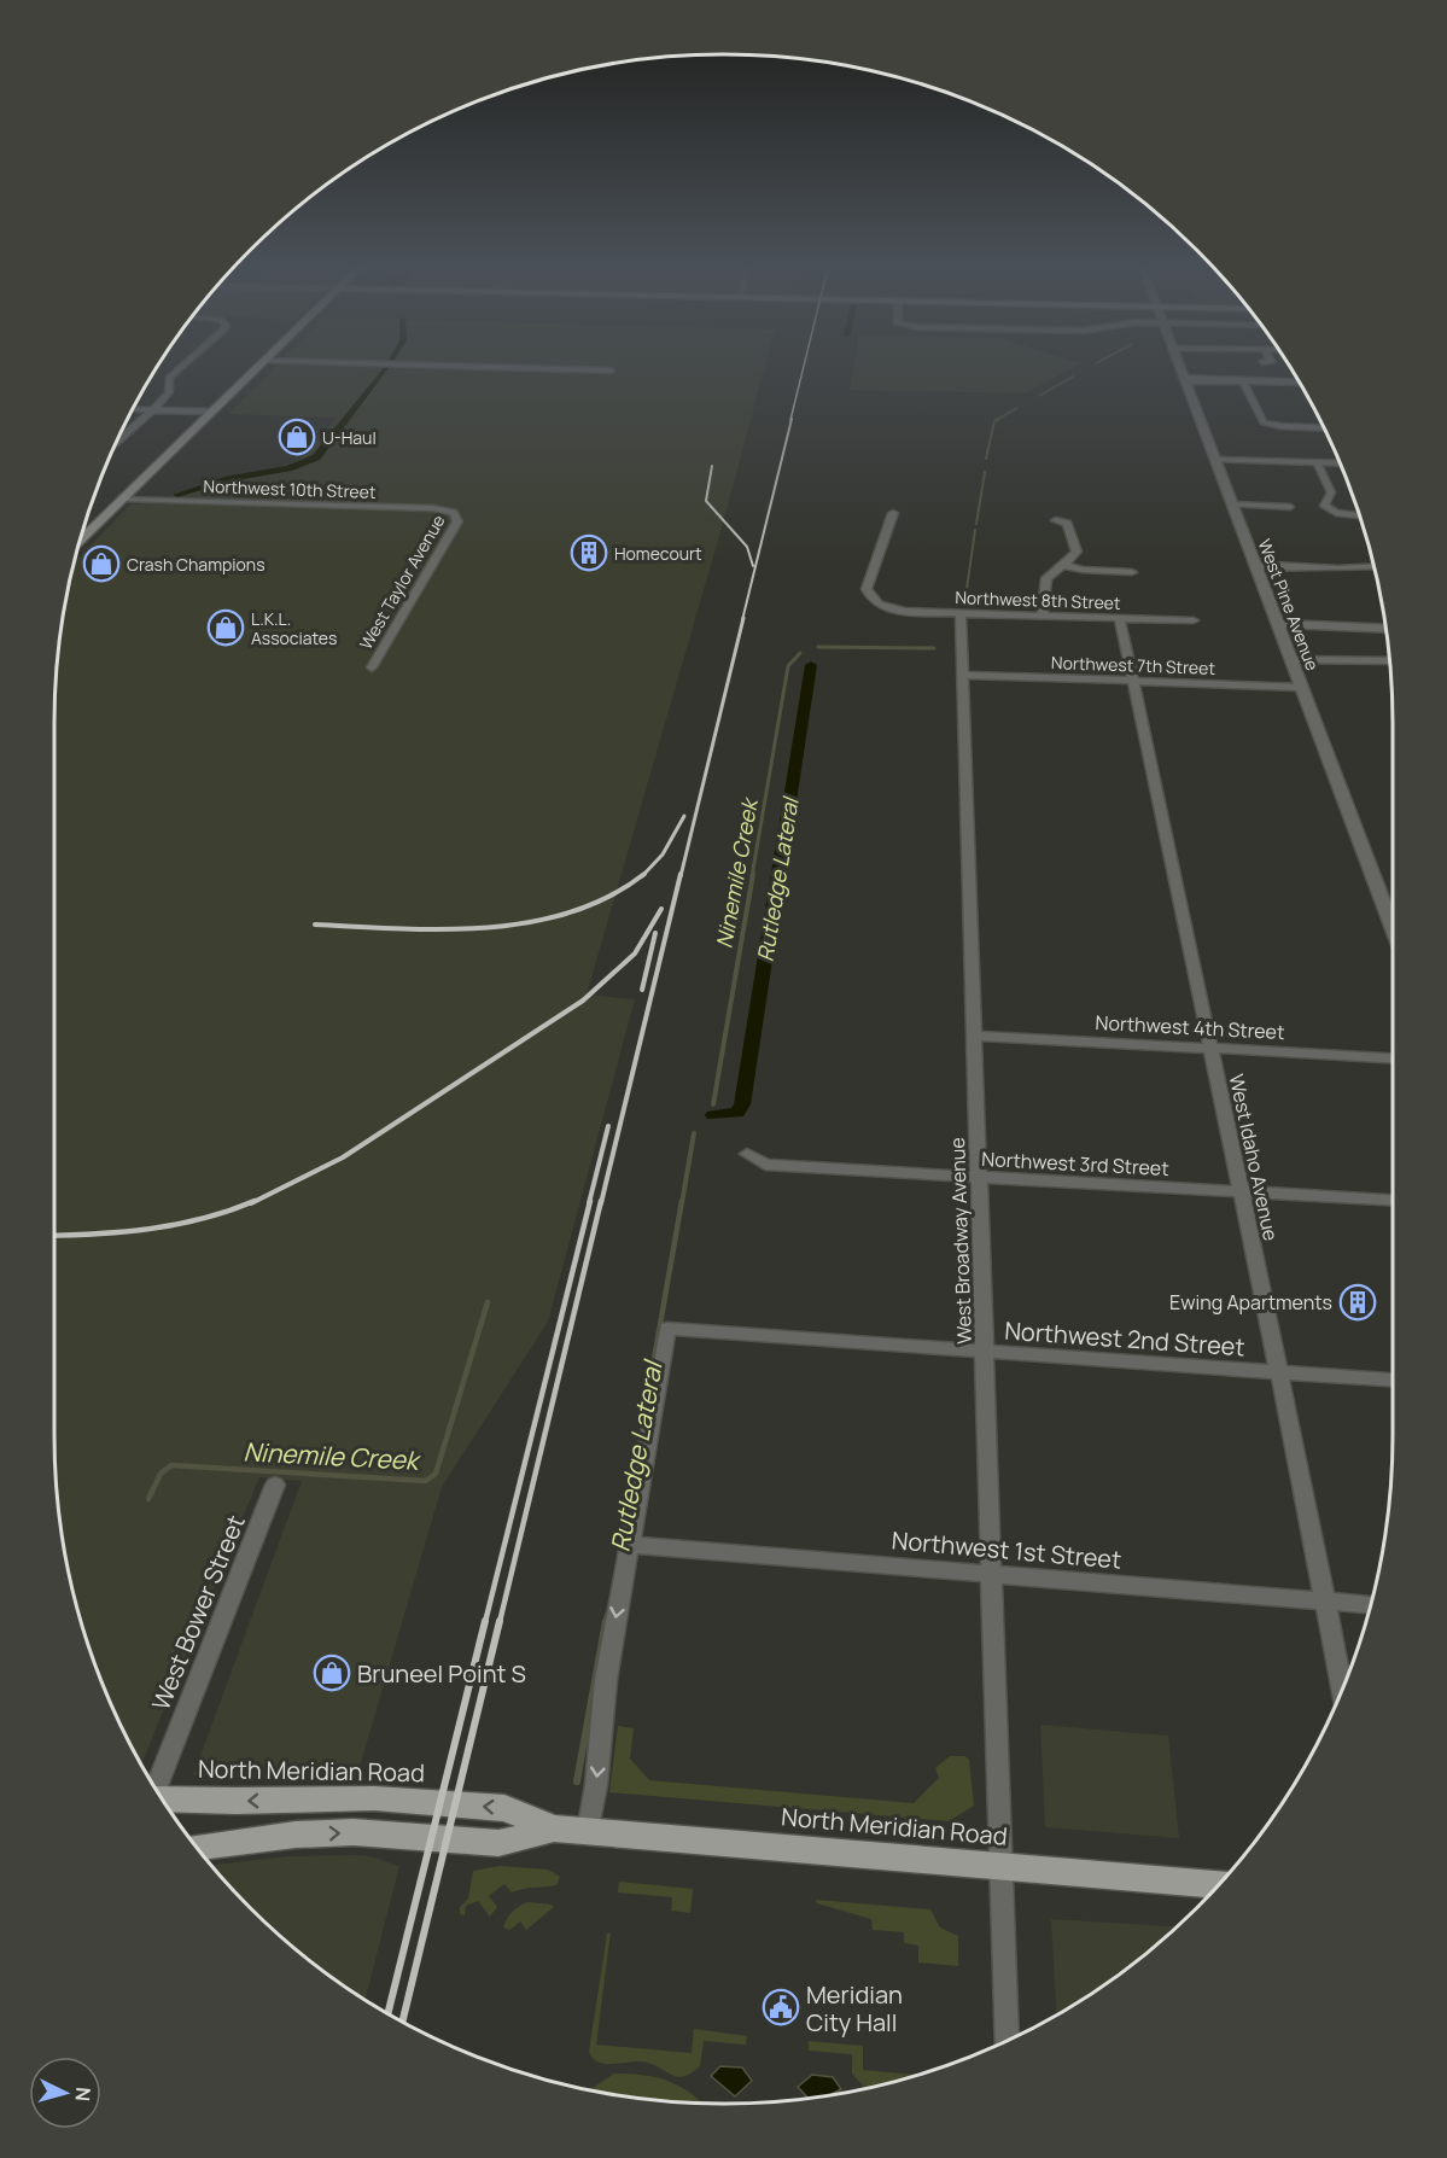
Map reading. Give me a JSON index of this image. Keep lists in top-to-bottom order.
{
  "streets": {
    "main road": ["North Meridian Road"],
    "street": [
      "Northwest 10th Street",
      "West Taylor Avenue",
      "Northwest 8th Street",
      "West Pine Avenue",
      "Northwest 7th Street",
      "Northwest 4th Street",
      "West Idaho Avenue",
      "Northwest 3rd Street",
      "West Broadway Avenue",
      "Northwest 2nd Street",
      "Northwest 1st Street",
      "West Bower Street"
    ]
  },
  "crossings": [
    ["Northwest 10th Street", "West Taylor Avenue"],
    ["Northwest 8th Street", "West Idaho Avenue"],
    ["Northwest 8th Street", "West Broadway Avenue"],
    ["West Pine Avenue", "Northwest 7th Street"],
    ["Northwest 7th Street", "West Idaho Avenue"],
    ["Northwest 7th Street", "West Broadway Avenue"],
    ["Northwest 4th Street", "West Idaho Avenue"],
    ["Northwest 4th Street", "West Broadway Avenue"],
    ["West Idaho Avenue", "Northwest 3rd Street"],
    ["West Idaho Avenue", "Northwest 2nd Street"],
    ["West Idaho Avenue", "Northwest 1st Street"],
    ["Northwest 3rd Street", "West Broadway Avenue"],
    ["West Broadway Avenue", "Northwest 2nd Street"],
    ["West Broadway Avenue", "Northwest 1st Street"],
    ["West Broadway Avenue", "North Meridian Road"],
    ["Northwest 2nd Street", "Northwest 1st Street"]
  ],
  "water": ["Ninemile Creek", "Rutledge Lateral"],
  "places": {
    "shop": [
      "U-Haul",
      "Crash Champions",
      "L.K.L. Associates",
      "Bruneel Point S"
    ],
    "building": ["Homecourt", "Ewing Apartments"],
    "public building": ["Meridian City Hall"]
  },
  "north": "right"
}
